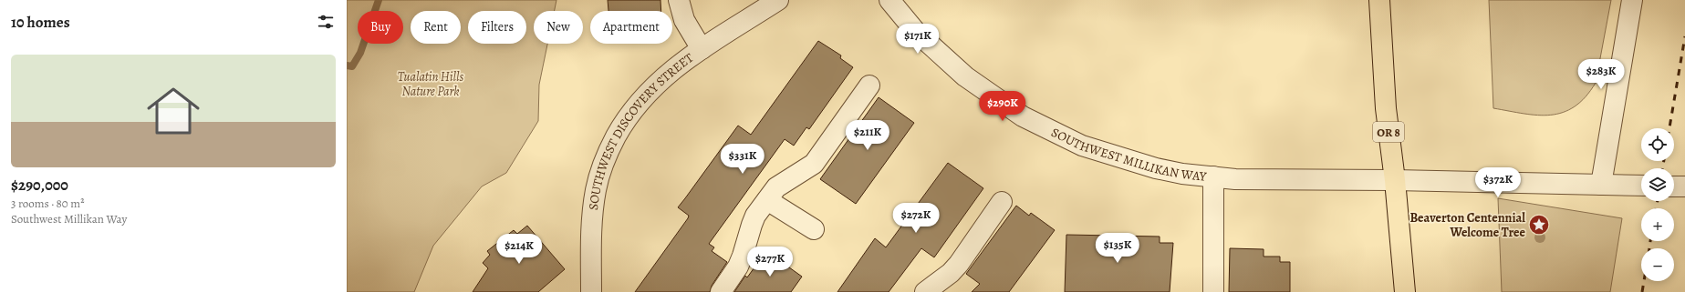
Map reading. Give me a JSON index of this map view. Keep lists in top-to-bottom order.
{
  "streets": {
    "main road": ["OR 8"],
    "street": ["SOUTHWEST DISCOVERY STREET", "SOUTHWEST MILLIKAN WAY"]
  },
  "crossings": [
    ["OR 8", "SOUTHWEST MILLIKAN WAY"]
  ],
  "parks": ["Tualatin Hills Nature Park"],
  "places": {
    "place": ["Beaverton Centennial Welcome Tree"]
  },
  "page": {
    "heading": "10 homes",
    "chip": [
      "Buy",
      "Rent",
      "Filters",
      "New",
      "Apartment"
    ],
    "price": [
      "$171K",
      "$283K",
      "$290K",
      "$211K",
      "$331K",
      "$372K",
      "$272K",
      "$135K",
      "$214K",
      "$277K"
    ],
    "list": [
      {
        "name": "$290,000",
        "note": "3 rooms · 80 m² · Southwest Millikan Way"
      }
    ],
    "map_buttons": ["+", "−"]
  }
}
